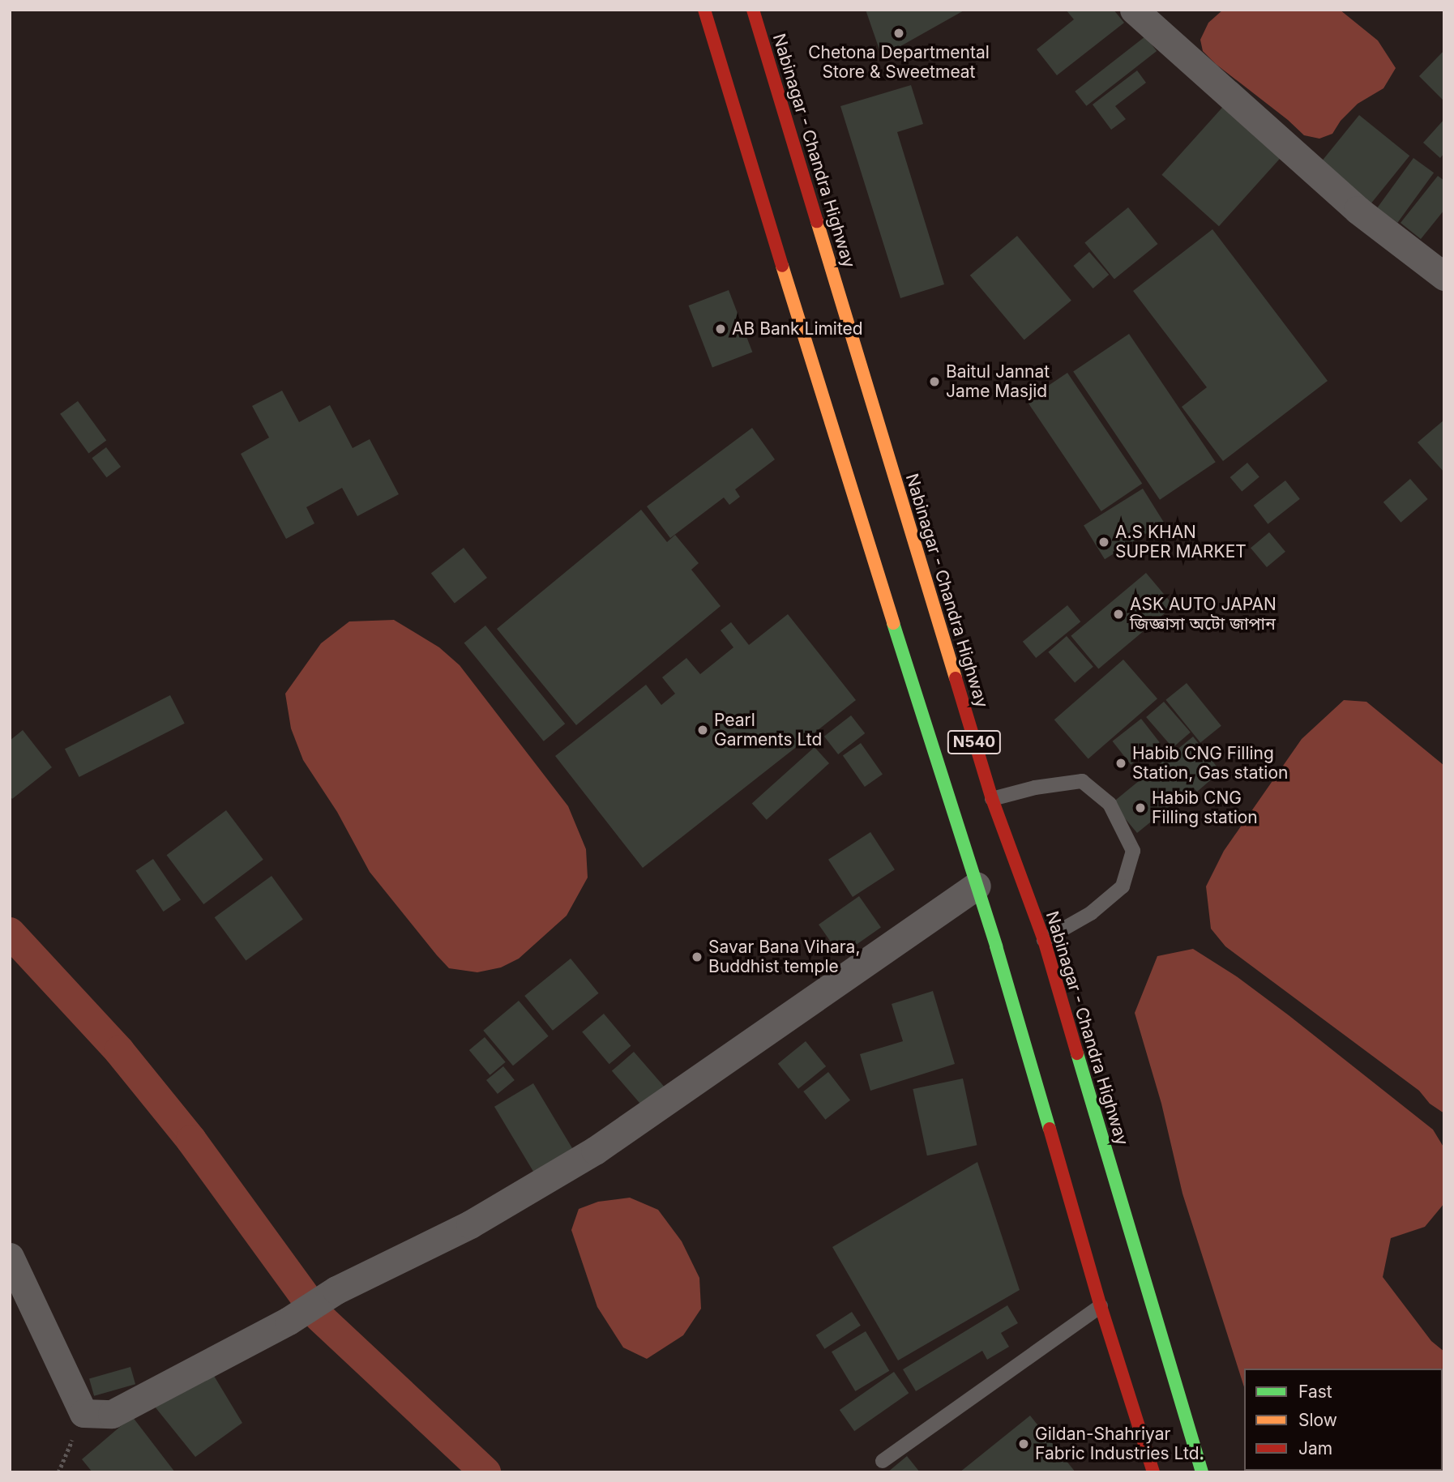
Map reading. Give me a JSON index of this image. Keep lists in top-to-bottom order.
{
  "streets": {
    "highway": ["Nabinagar - Chandra Highway", "N540"]
  },
  "places": [
    "Chetona Departmental Store & Sweetmeat",
    "AB Bank Limited",
    "Baitul Jannat Jame Masjid",
    "A.S KHAN SUPER MARKET",
    "ASK AUTO JAPAN জিজ্ঞাসা অটো জাপান",
    "Pearl Garments Ltd",
    "Habib CNG Filling Station, Gas station",
    "Habib CNG Filling station",
    "Savar Bana Vihara, Buddhist temple",
    "Gildan-Shahriyar Fabric Industries Ltd."
  ],
  "legend": ["Fast", "Slow", "Jam"]
}
